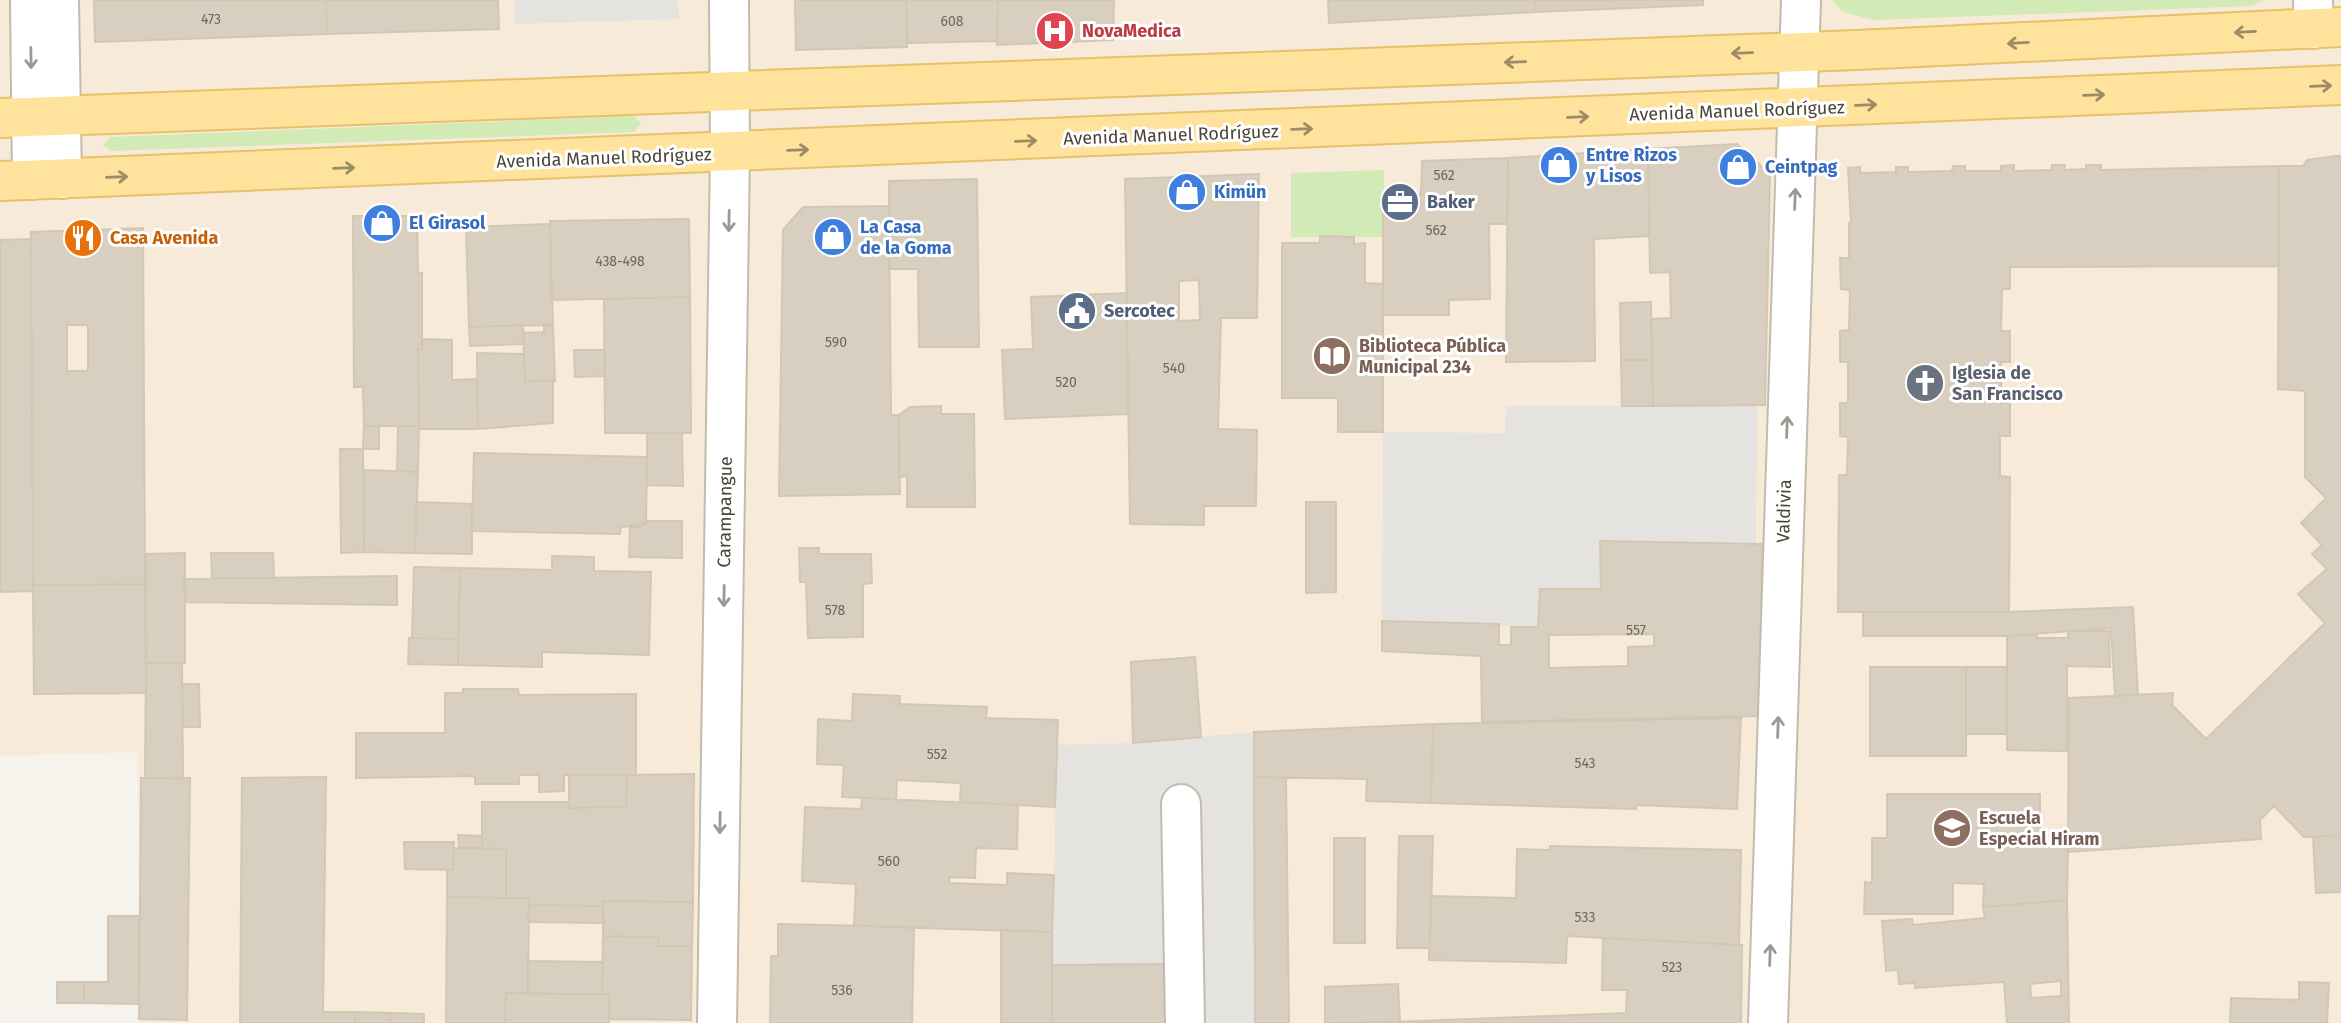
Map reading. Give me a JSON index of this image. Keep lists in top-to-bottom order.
{
  "streets": {
    "main road": ["Avenida Manuel Rodríguez"],
    "street": ["Valdivia", "Carampangue"]
  },
  "crossings": [
    ["Avenida Manuel Rodríguez", "Valdivia"],
    ["Avenida Manuel Rodríguez", "Carampangue"]
  ],
  "one_way": ["Valdivia", "Carampangue"],
  "places": {
    "hospital": ["NovaMedica"],
    "shop": [
      "Entre Rizos y Lisos",
      "Ceintpag",
      "Kimün",
      "El Girasol",
      "La Casa de la Goma"
    ],
    "office": ["Baker"],
    "restaurant": ["Casa Avenida"],
    "public building": ["Sercotec"],
    "library": ["Biblioteca Pública Municipal 234"],
    "church": ["Iglesia de San Francisco"],
    "school or university": ["Escuela Especial Hiram"]
  },
  "house_numbers": [
    "473",
    "608",
    "562",
    "562",
    "438-498",
    "590",
    "540",
    "520",
    "578",
    "557",
    "552",
    "543",
    "560",
    "533",
    "523",
    "536"
  ]
}
